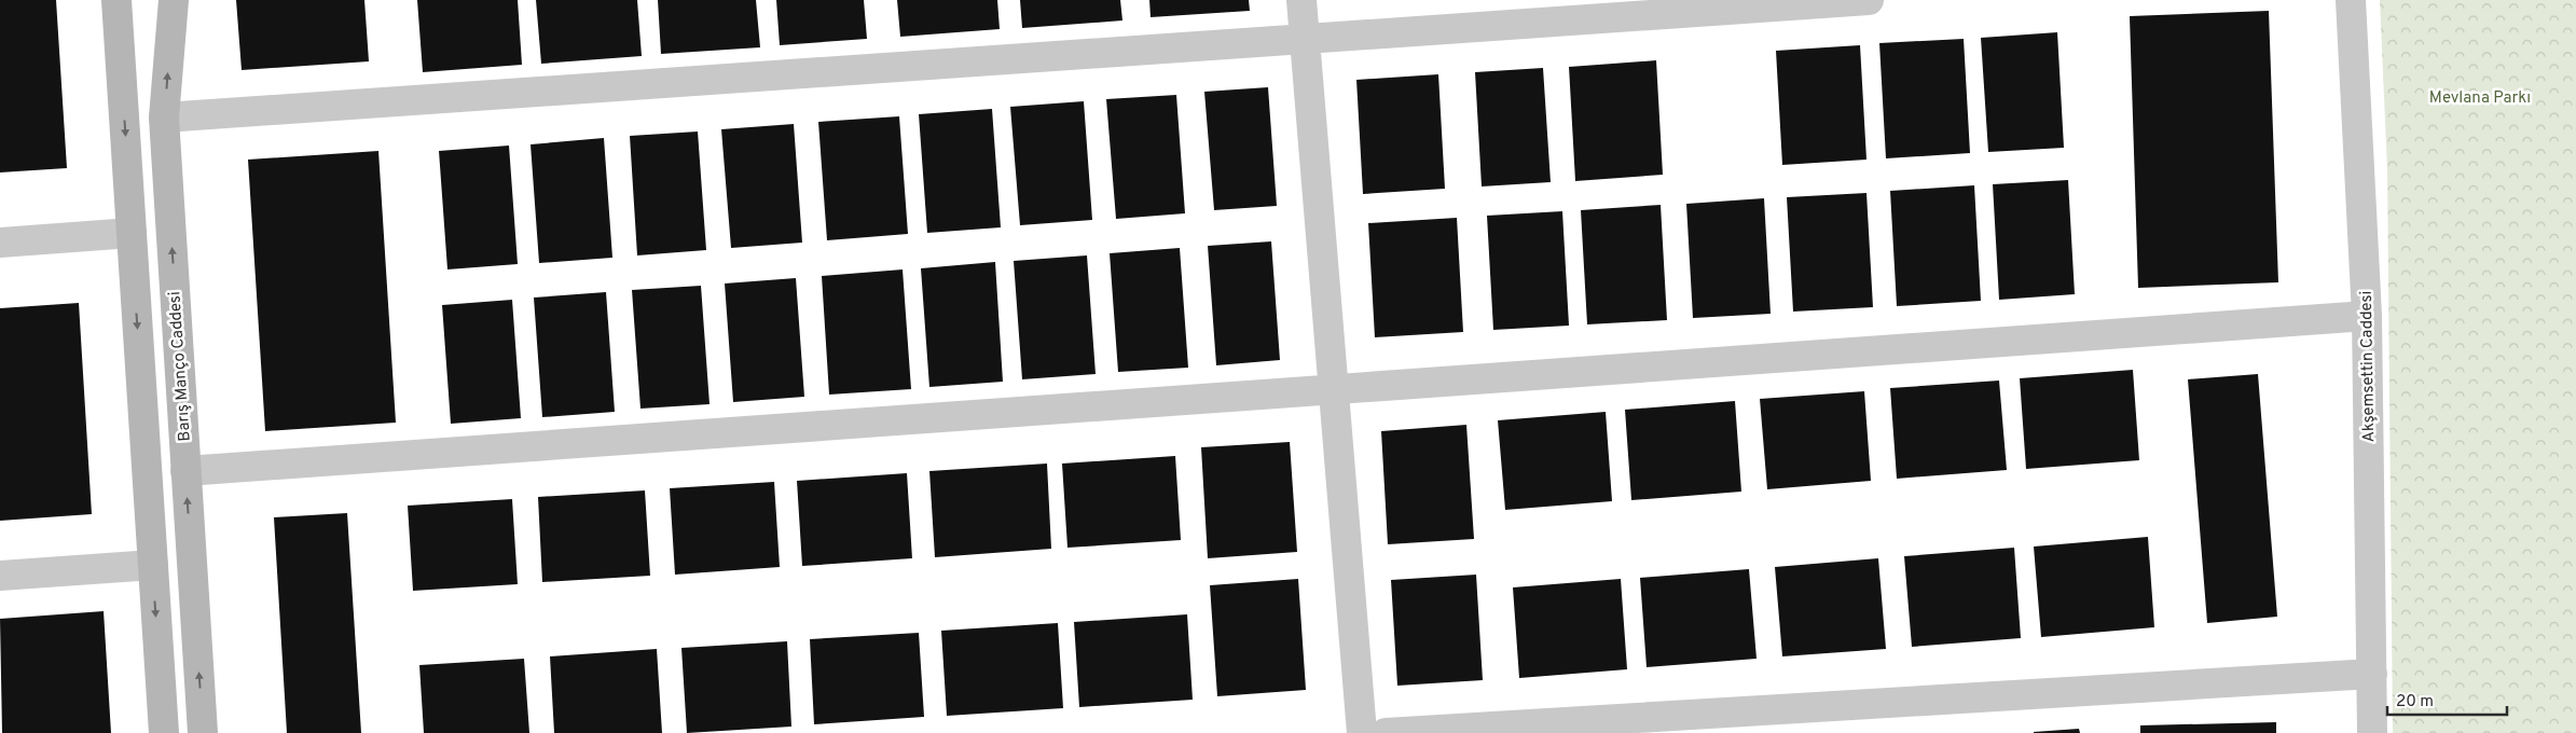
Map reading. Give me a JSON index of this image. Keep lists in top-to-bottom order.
{
  "streets": {
    "street": ["Barış Manço Caddesi", "Akşemsettin Caddesi"]
  },
  "parks": ["Mevlana Parkı"],
  "scale_bar": "20 m"
}
